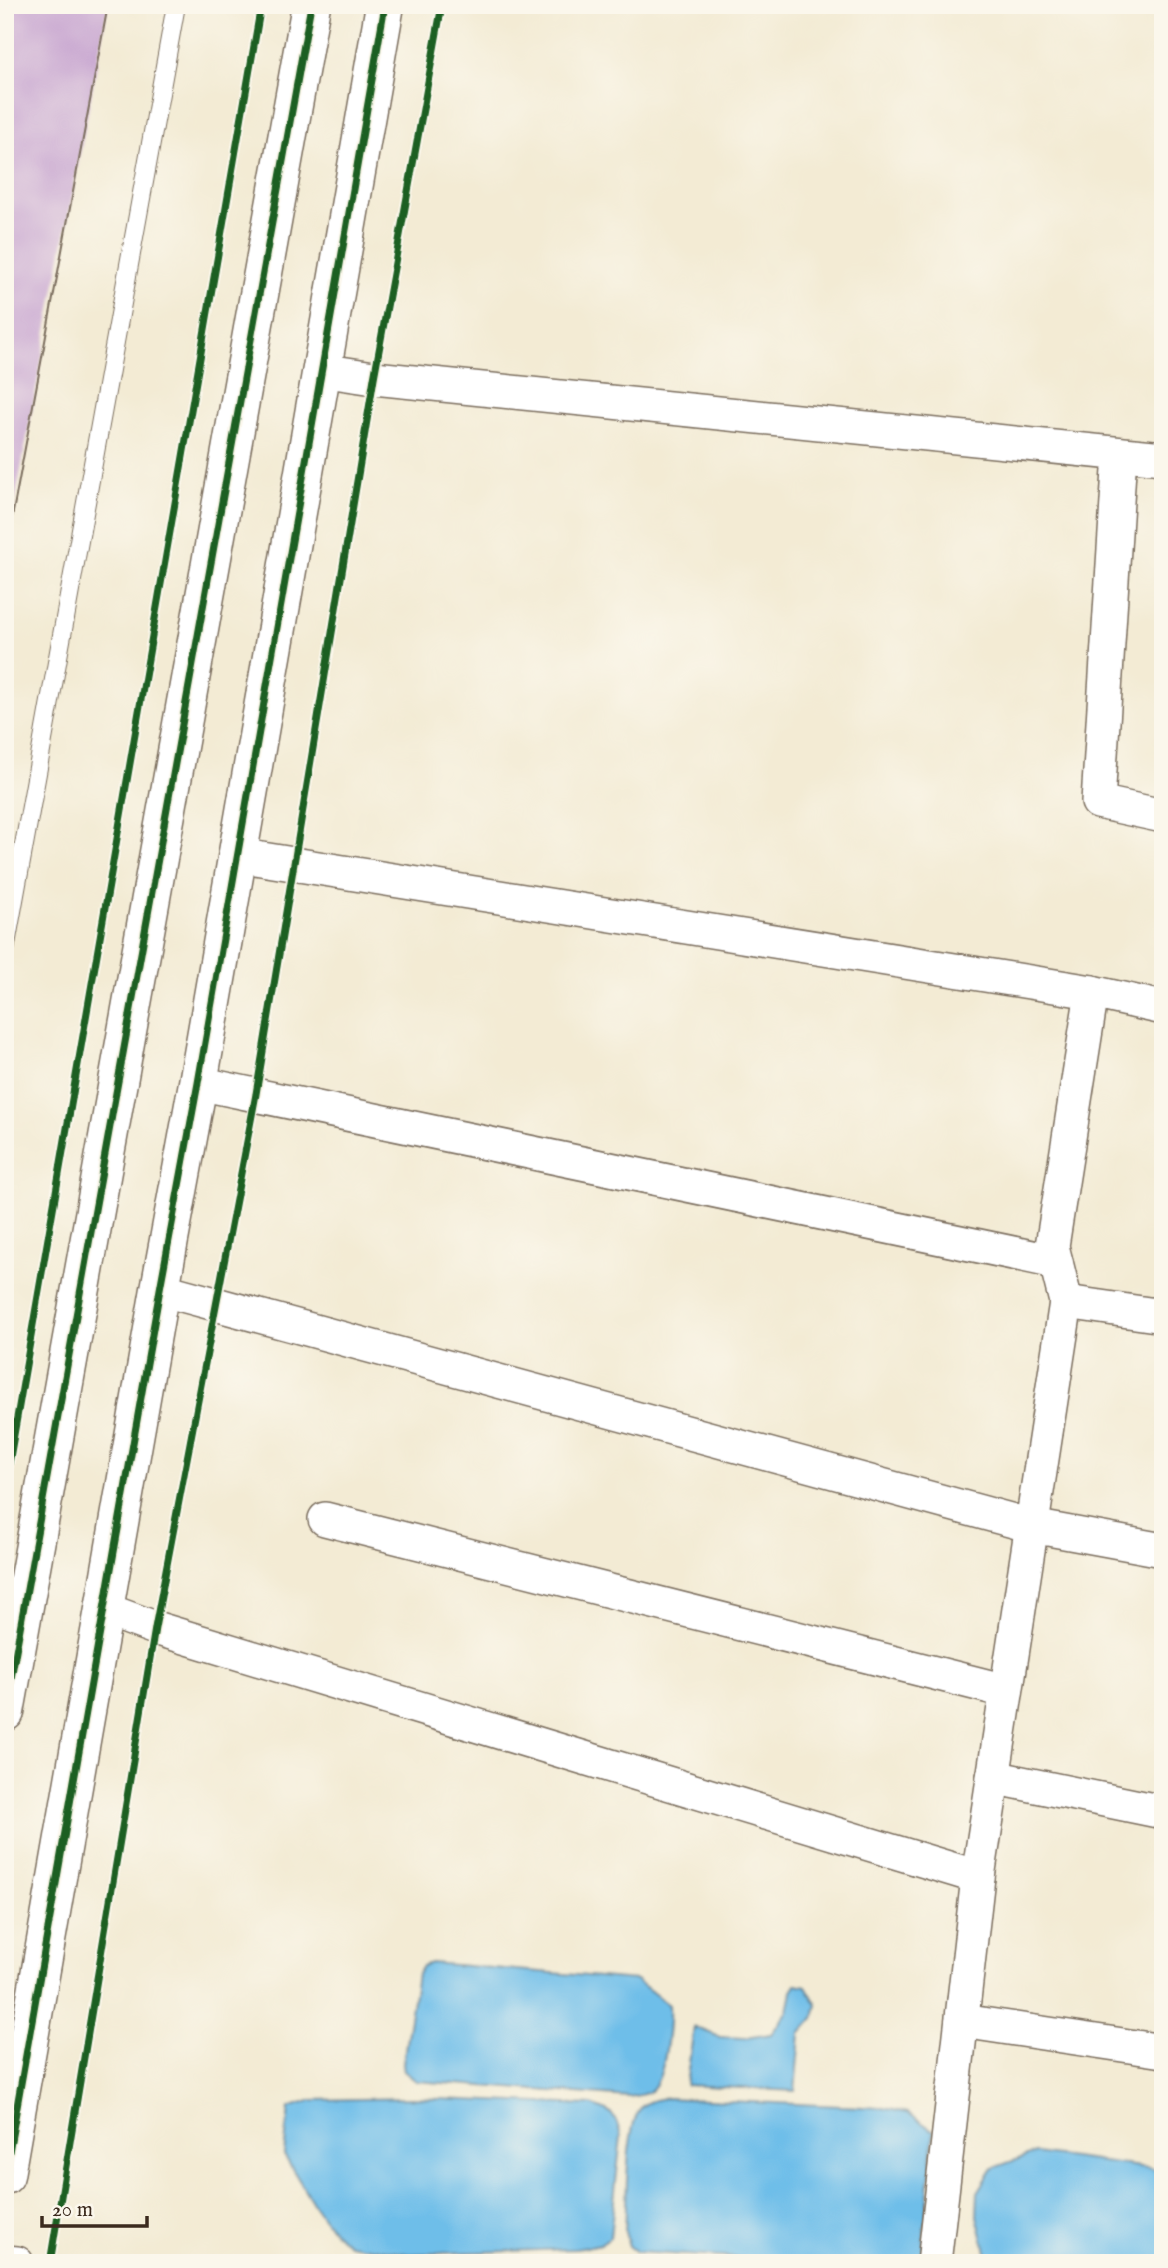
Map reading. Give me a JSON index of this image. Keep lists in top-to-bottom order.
{
  "scale_bar": "20 m"
}
